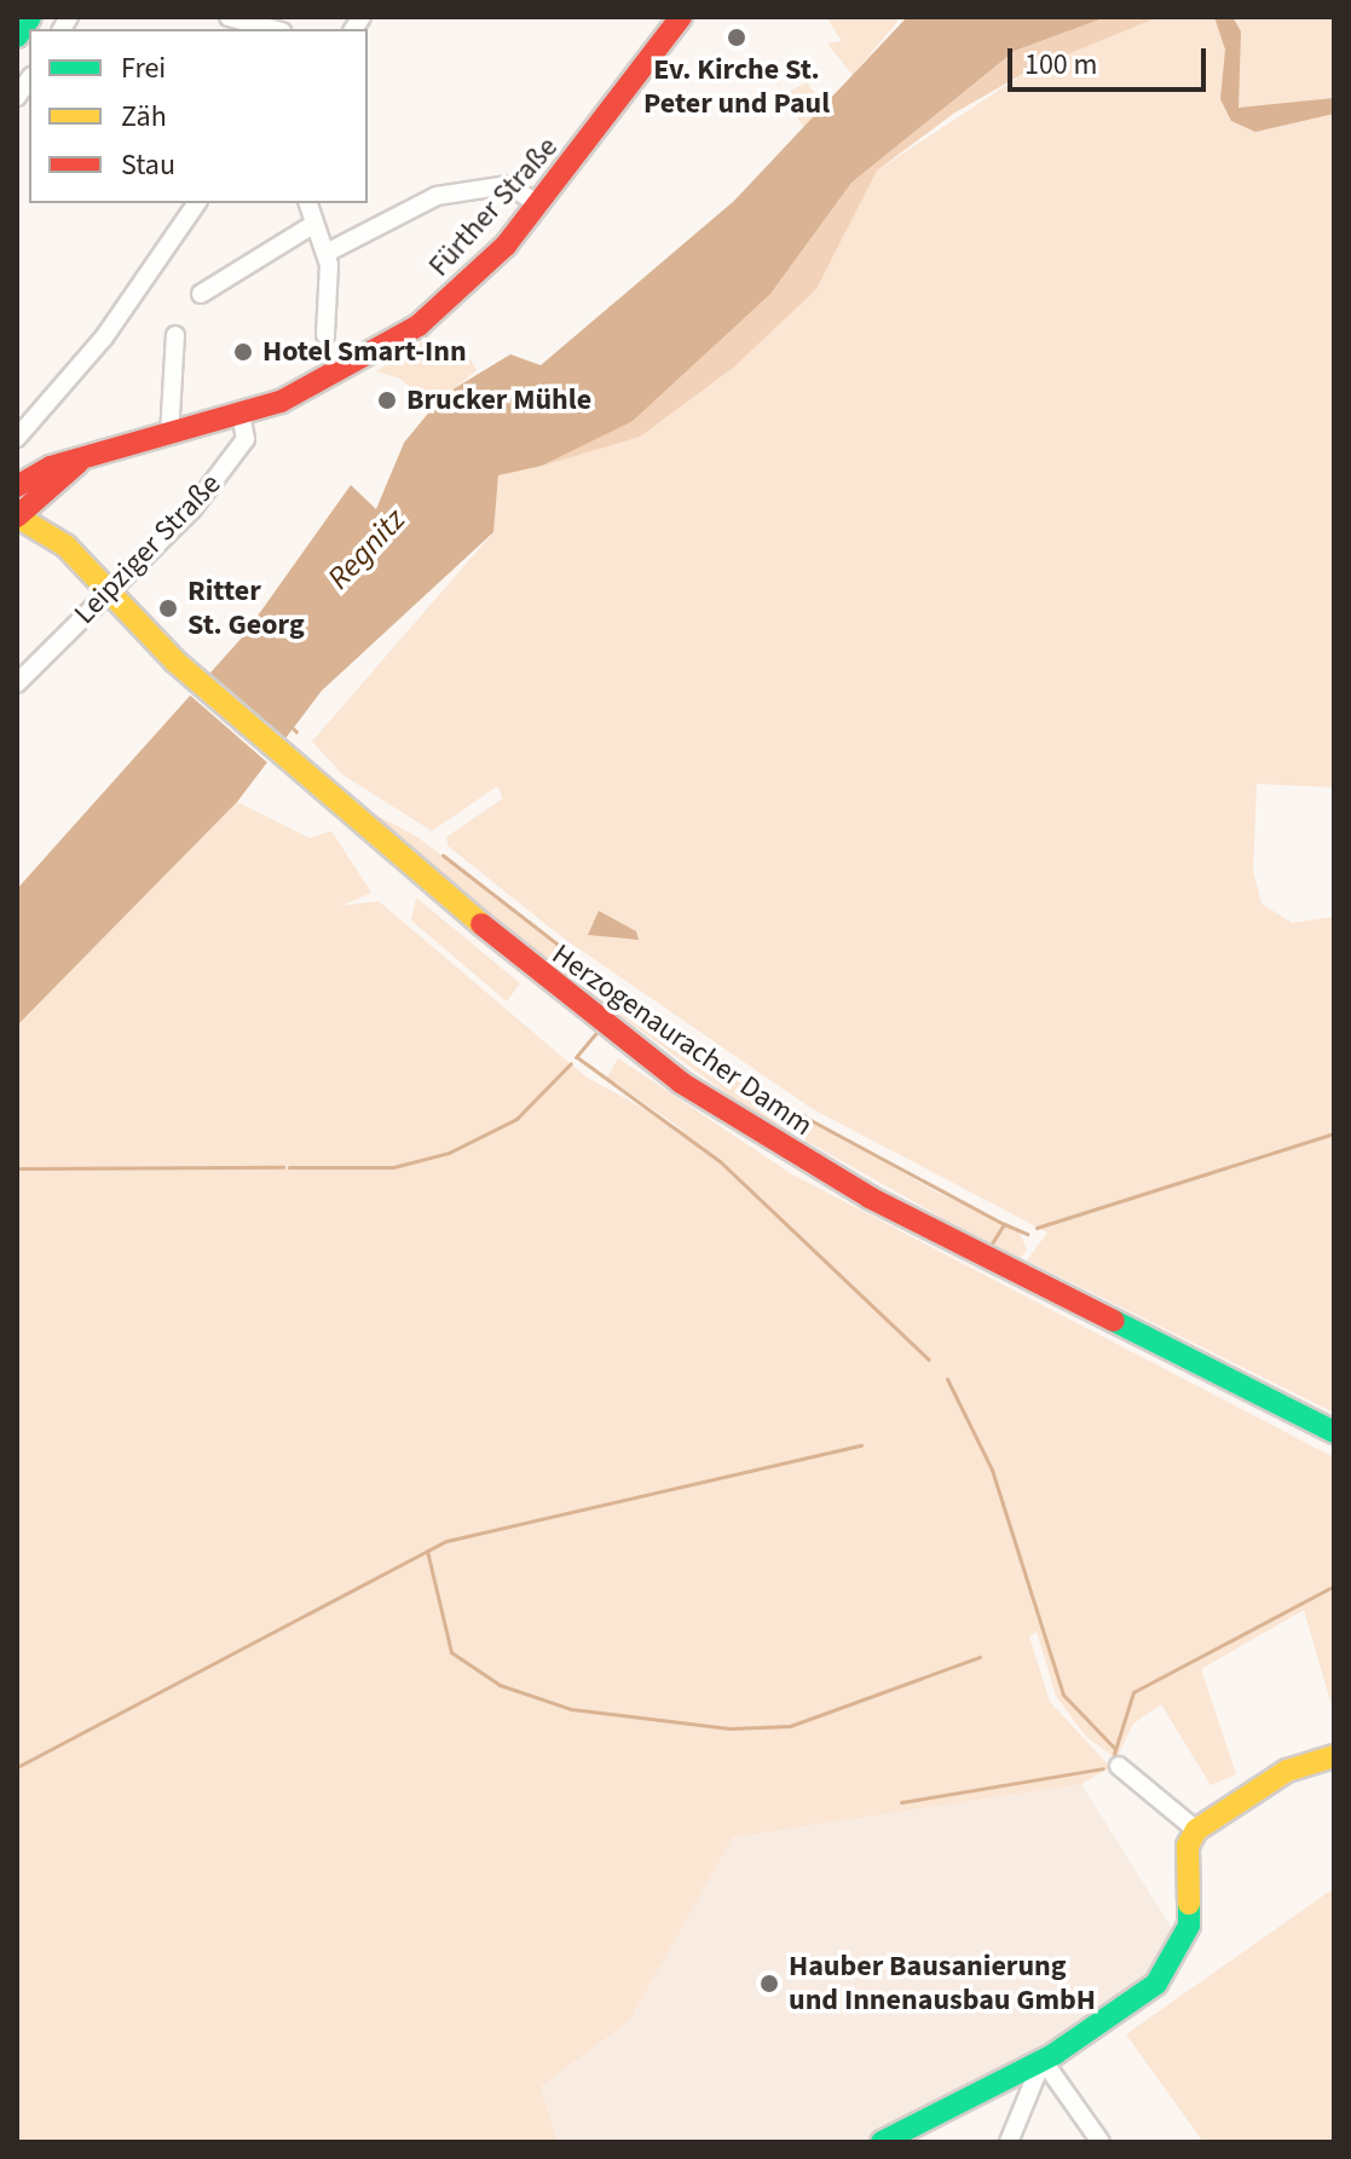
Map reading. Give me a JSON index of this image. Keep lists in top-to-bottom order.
{
  "streets": {
    "main road": ["Fürther Straße", "Herzogenauracher Damm"],
    "street": ["Leipziger Straße"]
  },
  "crossings": [
    ["Fürther Straße", "Leipziger Straße"],
    ["Leipziger Straße", "Herzogenauracher Damm"]
  ],
  "water": ["Regnitz"],
  "places": [
    "Ev. Kirche St. Peter und Paul",
    "Hotel Smart-Inn",
    "Brucker Mühle",
    "Ritter St. Georg",
    "Hauber Bausanierung und Innenausbau GmbH"
  ],
  "legend": ["Frei", "Zäh", "Stau"],
  "scale_bar": "100 m"
}
